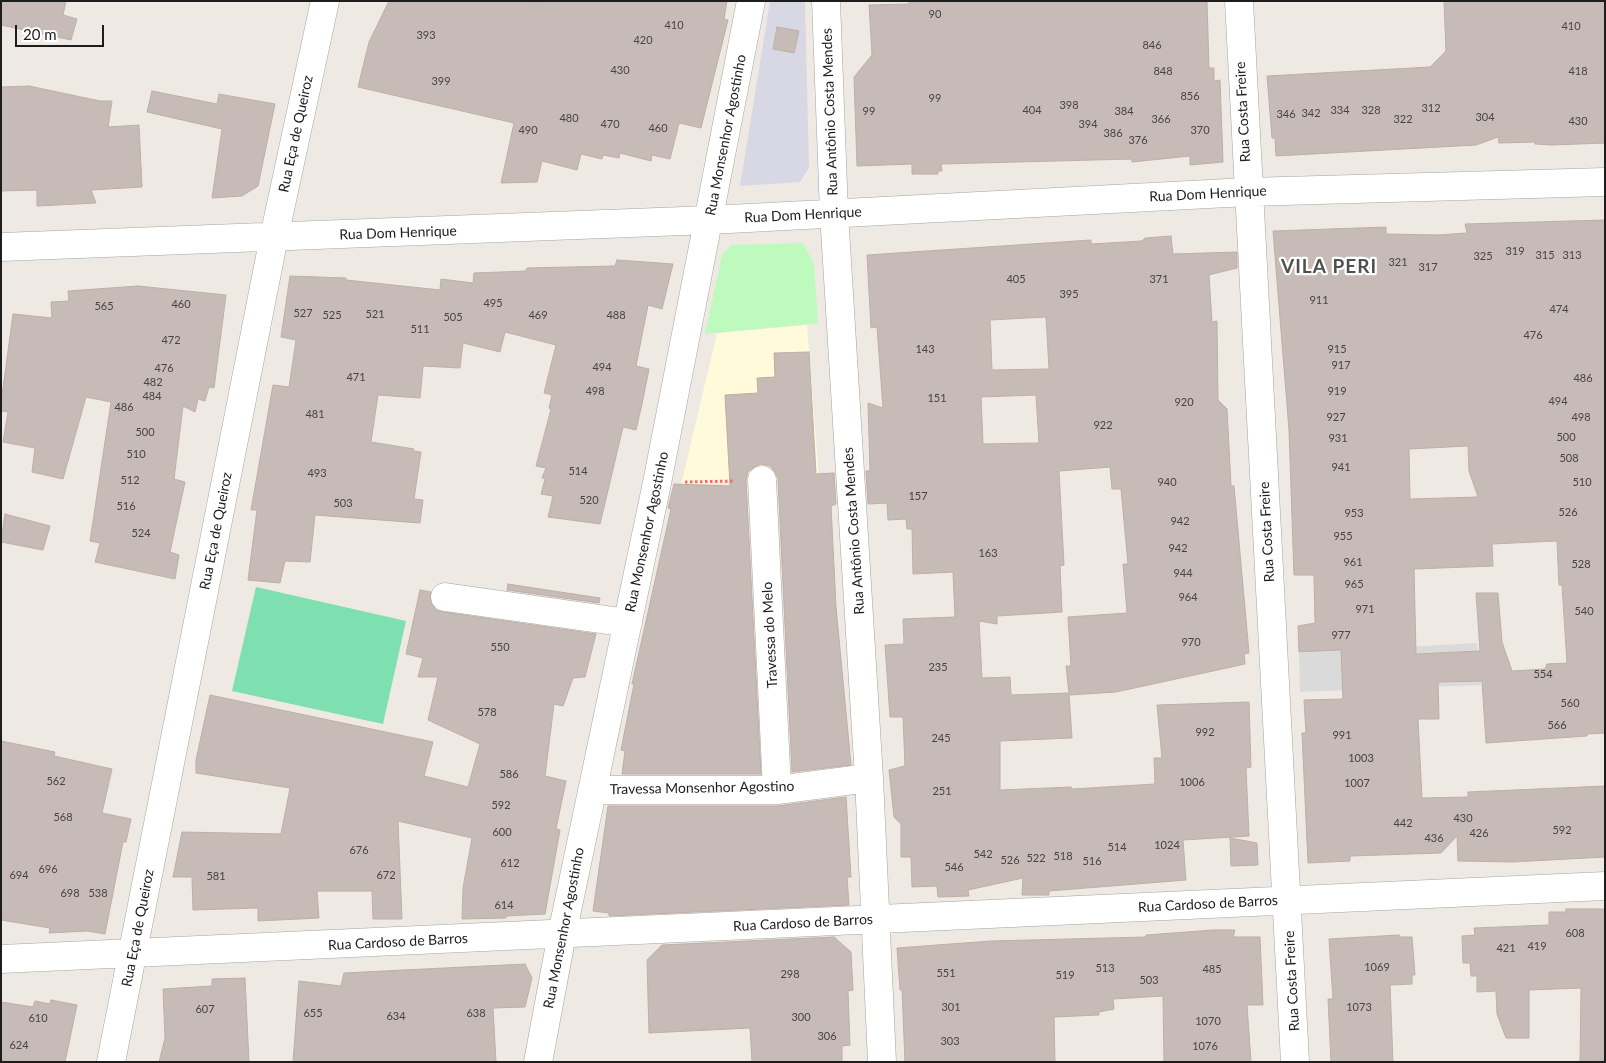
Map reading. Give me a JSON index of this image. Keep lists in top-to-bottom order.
{
  "streets": {
    "street": [
      "Rua Antônio Costa Mendes",
      "Rua Costa Freire",
      "Rua Eça de Queiroz",
      "Rua Monsenhor Agostinho",
      "Rua Dom Henrique",
      "Travessa do Melo",
      "Travessa Monsenhor Agostino",
      "Rua Cardoso de Barros"
    ]
  },
  "crossings": [
    ["Rua Antônio Costa Mendes", "Rua Dom Henrique"],
    ["Rua Antônio Costa Mendes", "Travessa Monsenhor Agostino"],
    ["Rua Antônio Costa Mendes", "Rua Cardoso de Barros"],
    ["Rua Costa Freire", "Rua Dom Henrique"],
    ["Rua Costa Freire", "Rua Cardoso de Barros"],
    ["Rua Eça de Queiroz", "Rua Dom Henrique"],
    ["Rua Eça de Queiroz", "Rua Cardoso de Barros"],
    ["Rua Monsenhor Agostinho", "Rua Dom Henrique"],
    ["Rua Monsenhor Agostinho", "Travessa Monsenhor Agostino"],
    ["Rua Monsenhor Agostinho", "Rua Cardoso de Barros"],
    ["Travessa do Melo", "Travessa Monsenhor Agostino"]
  ],
  "districts": ["VILA PERI"],
  "house_numbers": [
    "90",
    "410",
    "410",
    "393",
    "420",
    "846",
    "430",
    "848",
    "418",
    "399",
    "856",
    "99",
    "398",
    "312",
    "404",
    "334",
    "328",
    "99",
    "384",
    "342",
    "346",
    "304",
    "480",
    "366",
    "322",
    "430",
    "470",
    "394",
    "460",
    "490",
    "370",
    "386",
    "376",
    "319",
    "315",
    "313",
    "325",
    "321",
    "317",
    "405",
    "371",
    "395",
    "911",
    "495",
    "460",
    "565",
    "474",
    "527",
    "521",
    "525",
    "469",
    "488",
    "505",
    "511",
    "476",
    "472",
    "143",
    "915",
    "917",
    "494",
    "476",
    "471",
    "486",
    "482",
    "498",
    "919",
    "484",
    "151",
    "494",
    "920",
    "486",
    "481",
    "927",
    "498",
    "922",
    "500",
    "500",
    "931",
    "510",
    "508",
    "941",
    "514",
    "493",
    "512",
    "940",
    "510",
    "157",
    "520",
    "503",
    "516",
    "526",
    "953",
    "942",
    "524",
    "955",
    "942",
    "163",
    "961",
    "528",
    "944",
    "965",
    "964",
    "971",
    "540",
    "977",
    "970",
    "550",
    "235",
    "554",
    "560",
    "578",
    "566",
    "992",
    "991",
    "245",
    "1003",
    "586",
    "562",
    "1006",
    "1007",
    "251",
    "592",
    "568",
    "430",
    "442",
    "592",
    "600",
    "426",
    "436",
    "1024",
    "514",
    "676",
    "542",
    "518",
    "522",
    "526",
    "516",
    "612",
    "546",
    "696",
    "694",
    "672",
    "581",
    "698",
    "538",
    "614",
    "608",
    "419",
    "421",
    "1069",
    "513",
    "485",
    "551",
    "298",
    "519",
    "503",
    "301",
    "1073",
    "607",
    "655",
    "638",
    "634",
    "300",
    "610",
    "1070",
    "306",
    "303",
    "624",
    "1076"
  ],
  "scale_bar": "20 m"
}
